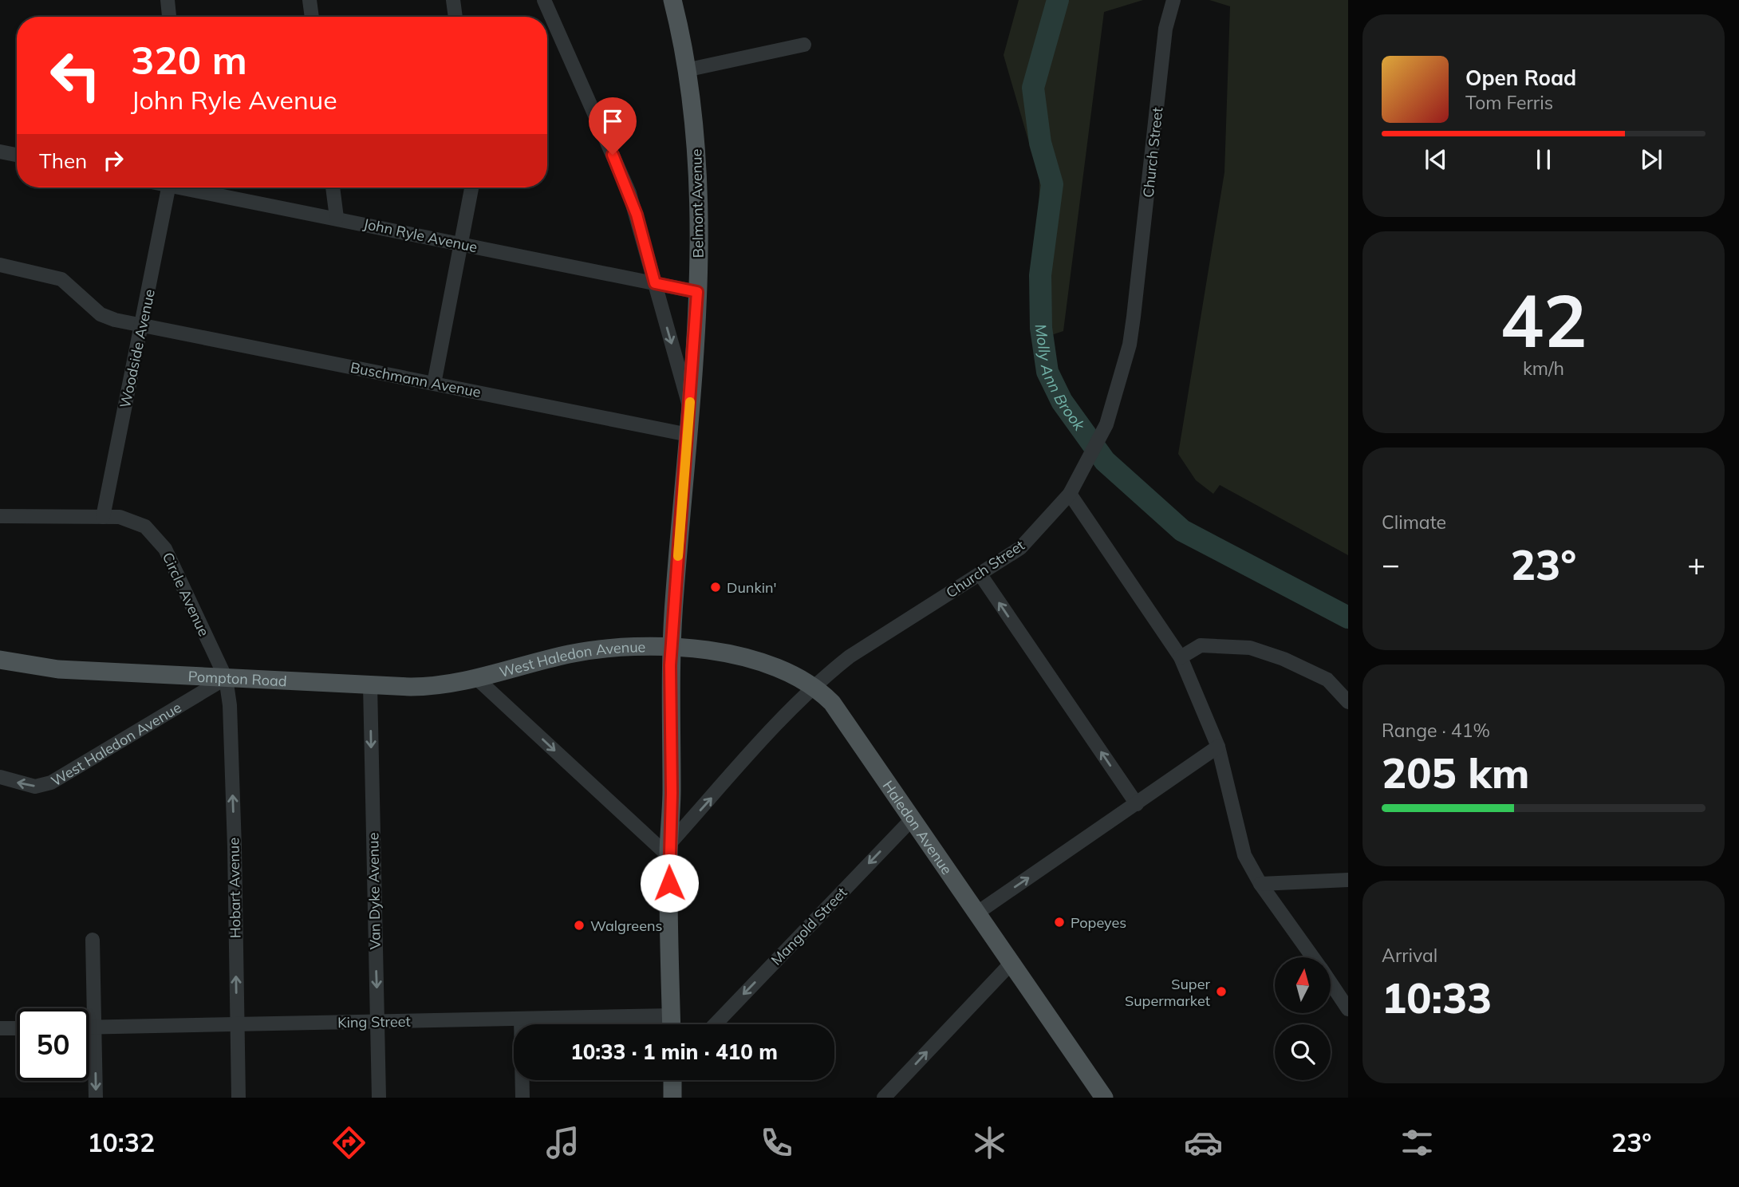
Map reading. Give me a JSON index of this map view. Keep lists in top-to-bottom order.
{
  "streets": {
    "main road": [
      "Belmont Avenue",
      "West Haledon Avenue",
      "Pompton Road",
      "Haledon Avenue"
    ],
    "street": [
      "Church Street",
      "John Ryle Avenue",
      "Woodside Avenue",
      "Buschmann Avenue",
      "Circle Avenue",
      "Hobart Avenue",
      "Van Dyke Avenue",
      "Mangold Street",
      "King Street"
    ]
  },
  "crossings": [
    ["Church Street", "Belmont Avenue"],
    ["Church Street", "Haledon Avenue"],
    ["Belmont Avenue", "John Ryle Avenue"],
    ["Belmont Avenue", "Buschmann Avenue"],
    ["Belmont Avenue", "West Haledon Avenue"],
    ["Belmont Avenue", "Haledon Avenue"],
    ["Belmont Avenue", "King Street"],
    ["Woodside Avenue", "Buschmann Avenue"],
    ["Woodside Avenue", "Circle Avenue"],
    ["Circle Avenue", "West Haledon Avenue"],
    ["Circle Avenue", "Pompton Road"],
    ["Circle Avenue", "Hobart Avenue"],
    ["West Haledon Avenue", "Pompton Road"],
    ["West Haledon Avenue", "Haledon Avenue"],
    ["West Haledon Avenue", "Hobart Avenue"],
    ["Pompton Road", "Hobart Avenue"],
    ["Pompton Road", "Van Dyke Avenue"],
    ["Haledon Avenue", "Mangold Street"],
    ["Hobart Avenue", "King Street"],
    ["Van Dyke Avenue", "King Street"]
  ],
  "one_way": [
    "West Haledon Avenue",
    "Hobart Avenue",
    "Van Dyke Avenue",
    "Mangold Street"
  ],
  "water": ["Molly Ann Brook"],
  "places": [
    "Dunkin'",
    "Popeyes",
    "Walgreens",
    "Super Supermarket"
  ],
  "north": "top",
  "page": {
    "turn": ["320 m", "John Ryle Avenue"],
    "song": ["Open Road", "Tom Ferris"],
    "then": "Then",
    "tile": [
      ["42", "km/h"],
      "Climate",
      ["Range · 41%", "205 km"],
      ["Arrival", "10:33"]
    ],
    "heat": ["−", "23°", "+"],
    "limit": "50",
    "trip": "10:33 · 1 min · 410 m",
    "tabs": ["10:32", "23°"]
  }
}
